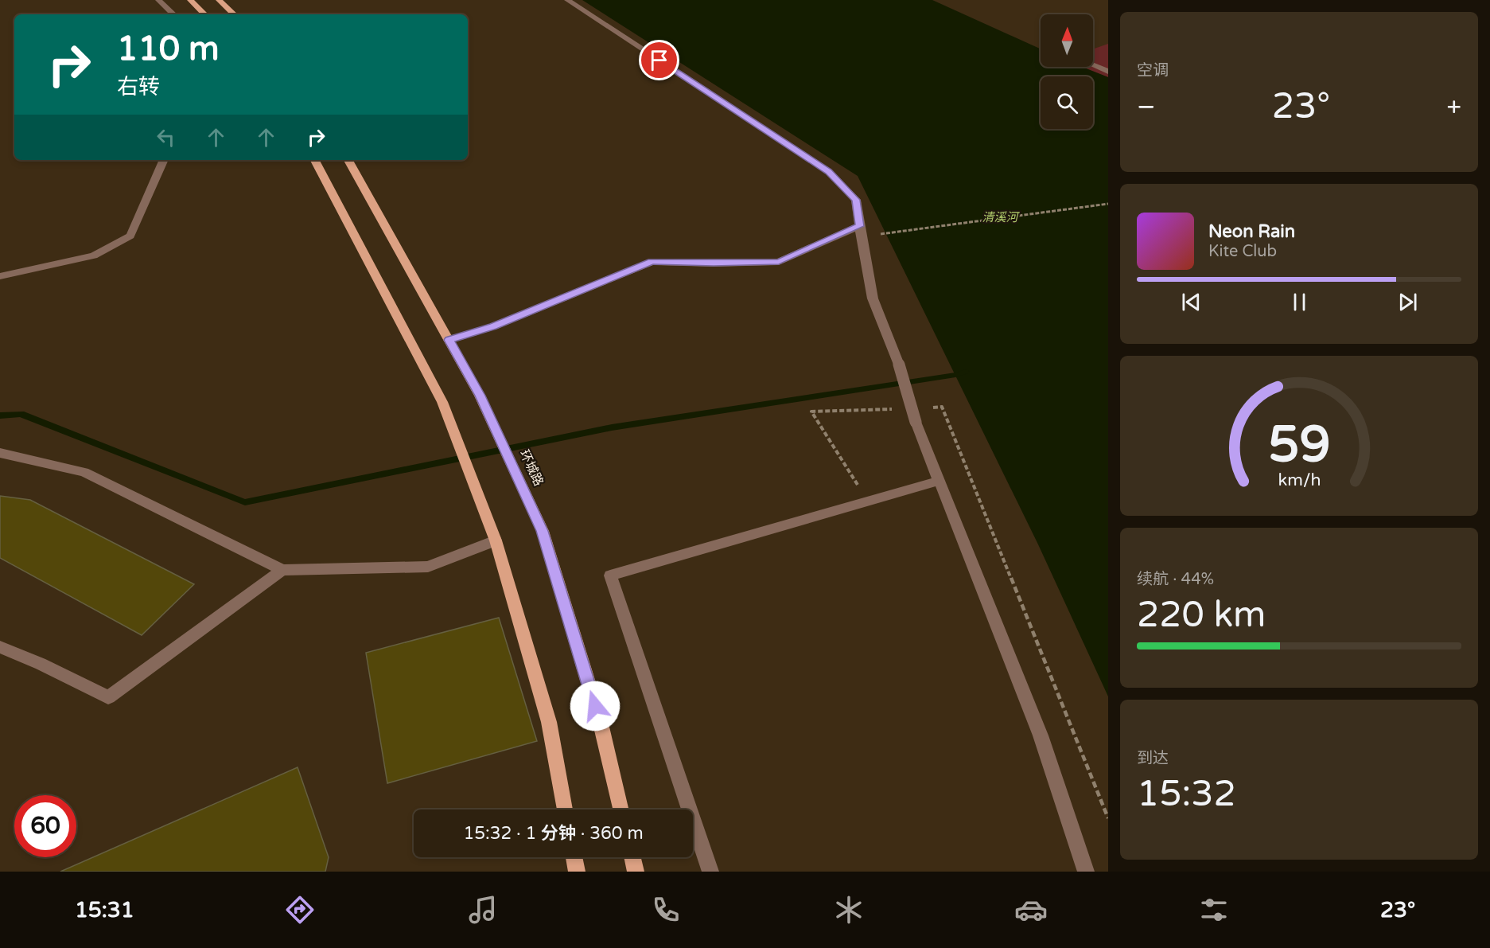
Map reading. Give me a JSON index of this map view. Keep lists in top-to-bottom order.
{
  "streets": {
    "main road": ["环城路"]
  },
  "water": ["清溪河"],
  "north": "top",
  "page": {
    "tile": [
      "空调",
      ["续航 · 44%", "220 km"],
      ["到达", "15:32"]
    ],
    "turn": ["110 m", "右转"],
    "heat": ["−", "23°", "+"],
    "song": ["Neon Rain", "Kite Club"],
    "limit": "60",
    "trip": "15:32 · 1 分钟 · 360 m",
    "tabs": ["15:31", "23°"],
    "gauge": ["59", "km/h"]
  }
}
